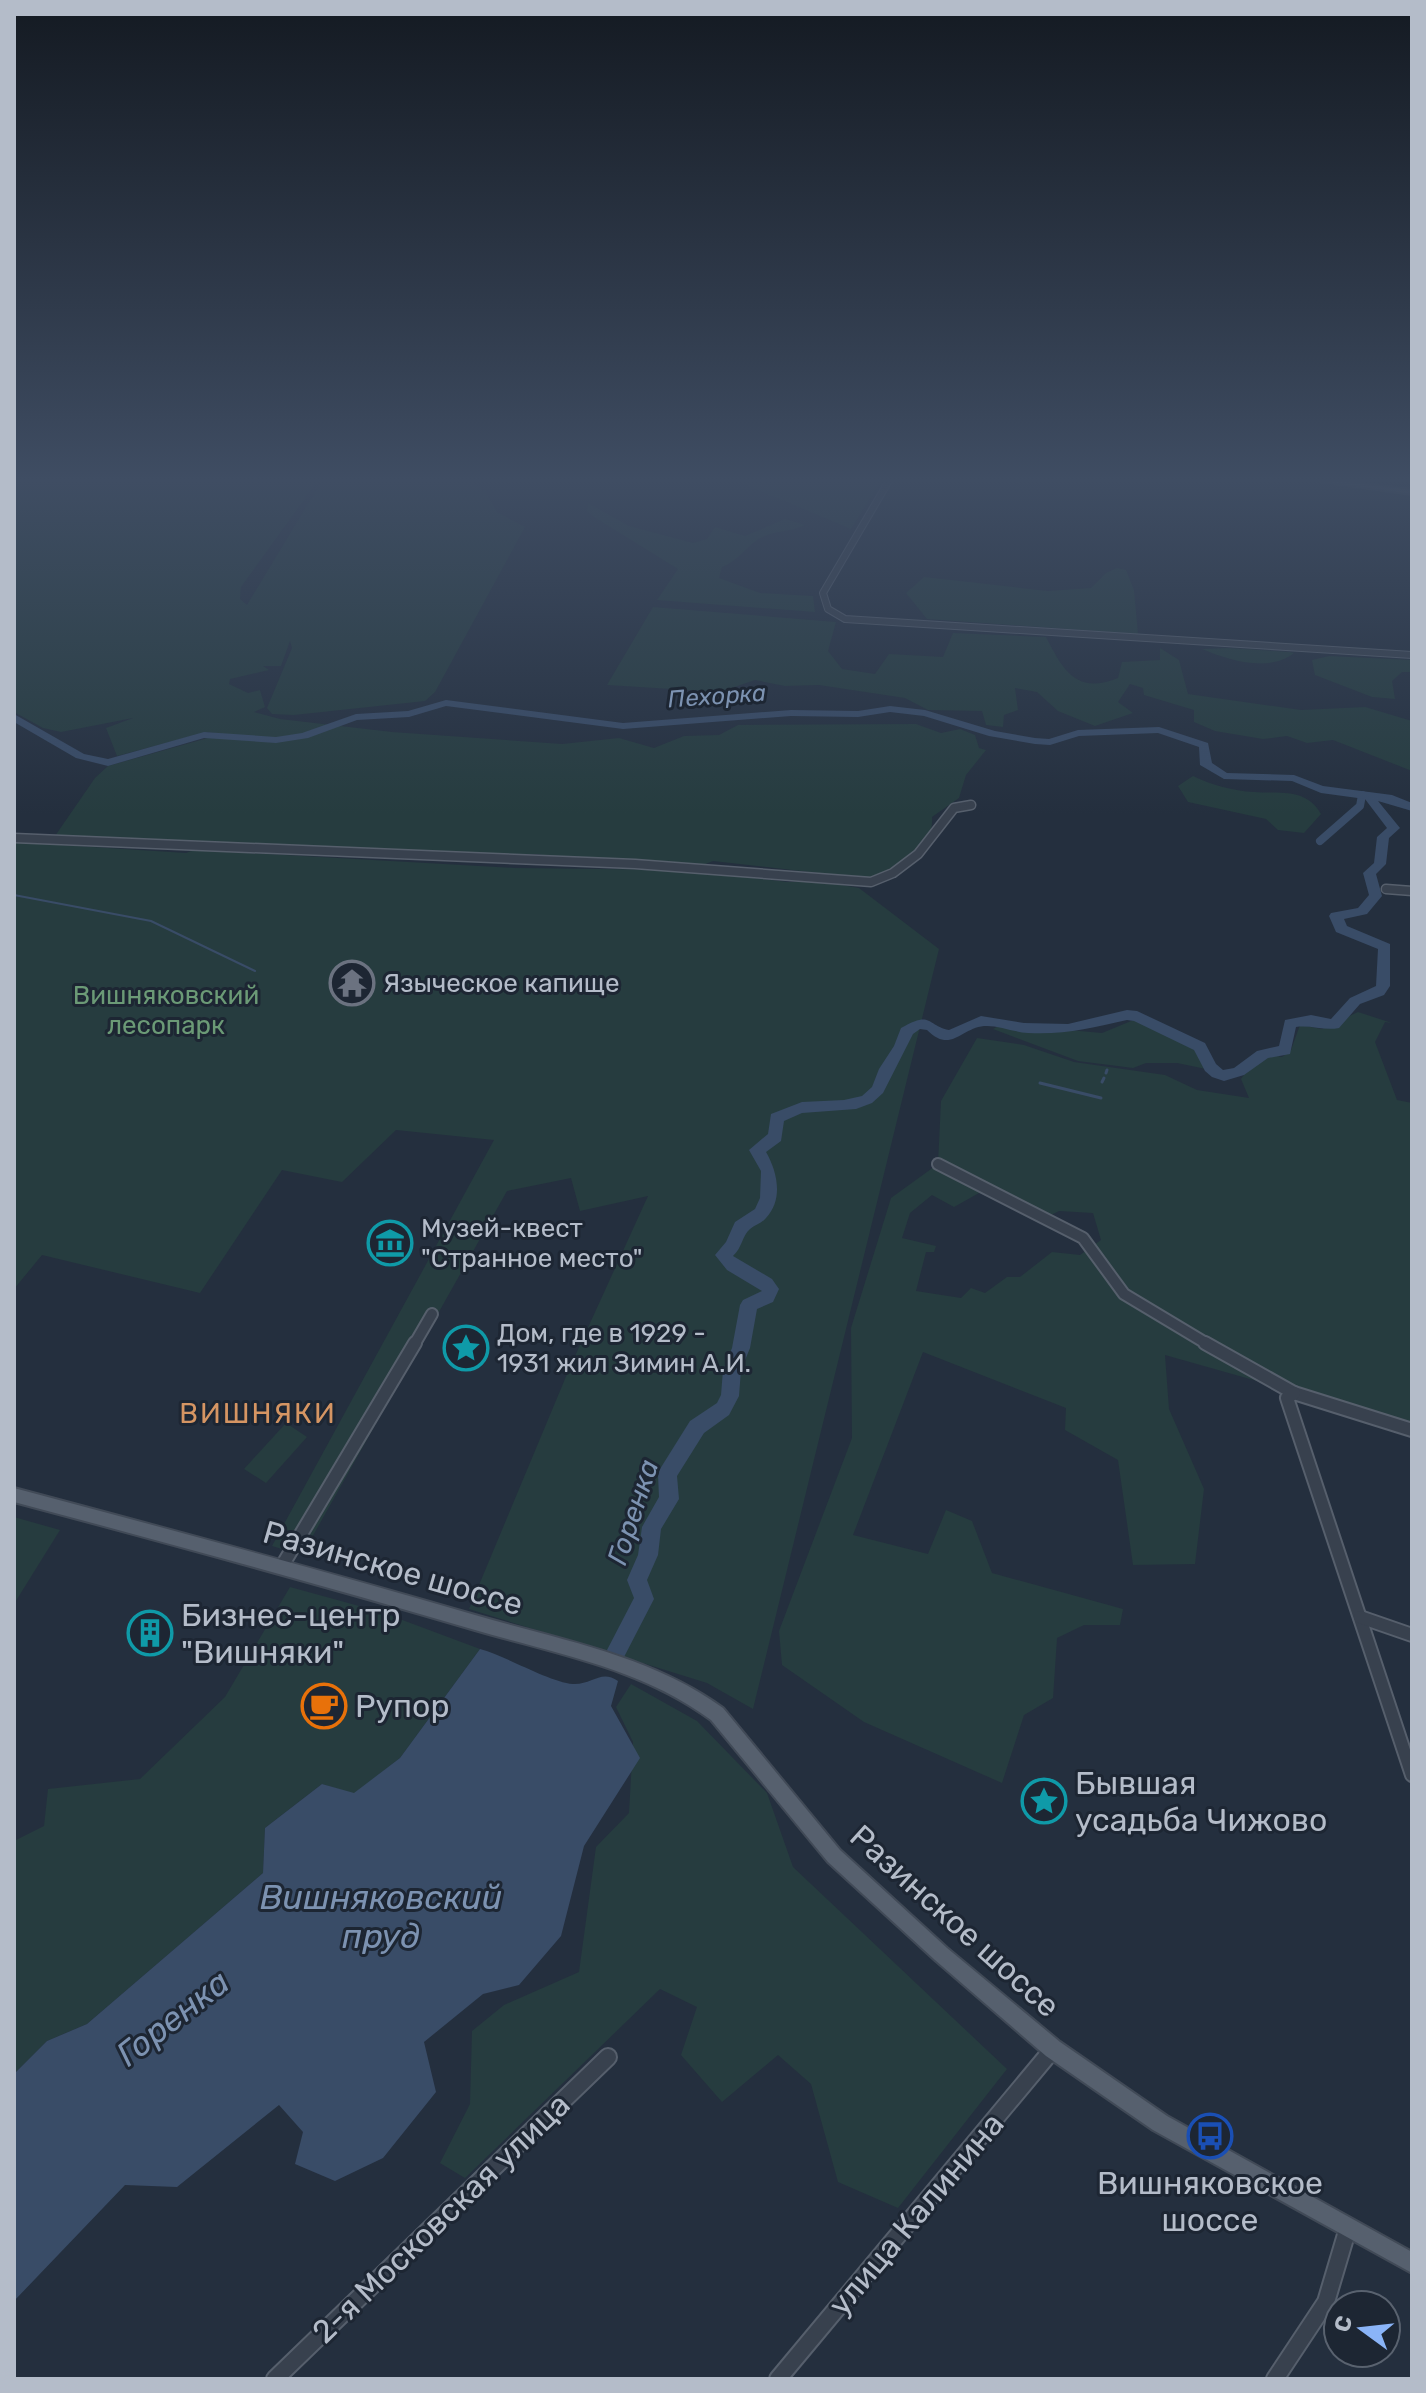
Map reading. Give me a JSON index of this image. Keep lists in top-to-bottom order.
{
  "streets": {
    "main road": ["Разинское шоссе"],
    "street": ["улица Калинина", "2-я Московская улица"]
  },
  "crossings": [
    ["Разинское шоссе", "улица Калинина"]
  ],
  "districts": ["ВИШНЯКИ"],
  "water": ["Пехорка", "Горенка", "Вишняковский пруд"],
  "parks": ["Вишняковский лесопарк"],
  "places": {
    "temple": ["Языческое капище"],
    "museum": ["Музей-квест \"Странное место\""],
    "place": ["Дом, где в 1929 - 1931 жил Зимин А.И.", "Бывшая усадьба Чижово"],
    "building": ["Бизнес-центр \"Вишняки\""],
    "cafe": ["Рупор"],
    "bus stop": ["Вишняковское шоссе"]
  },
  "north": "left"
}
